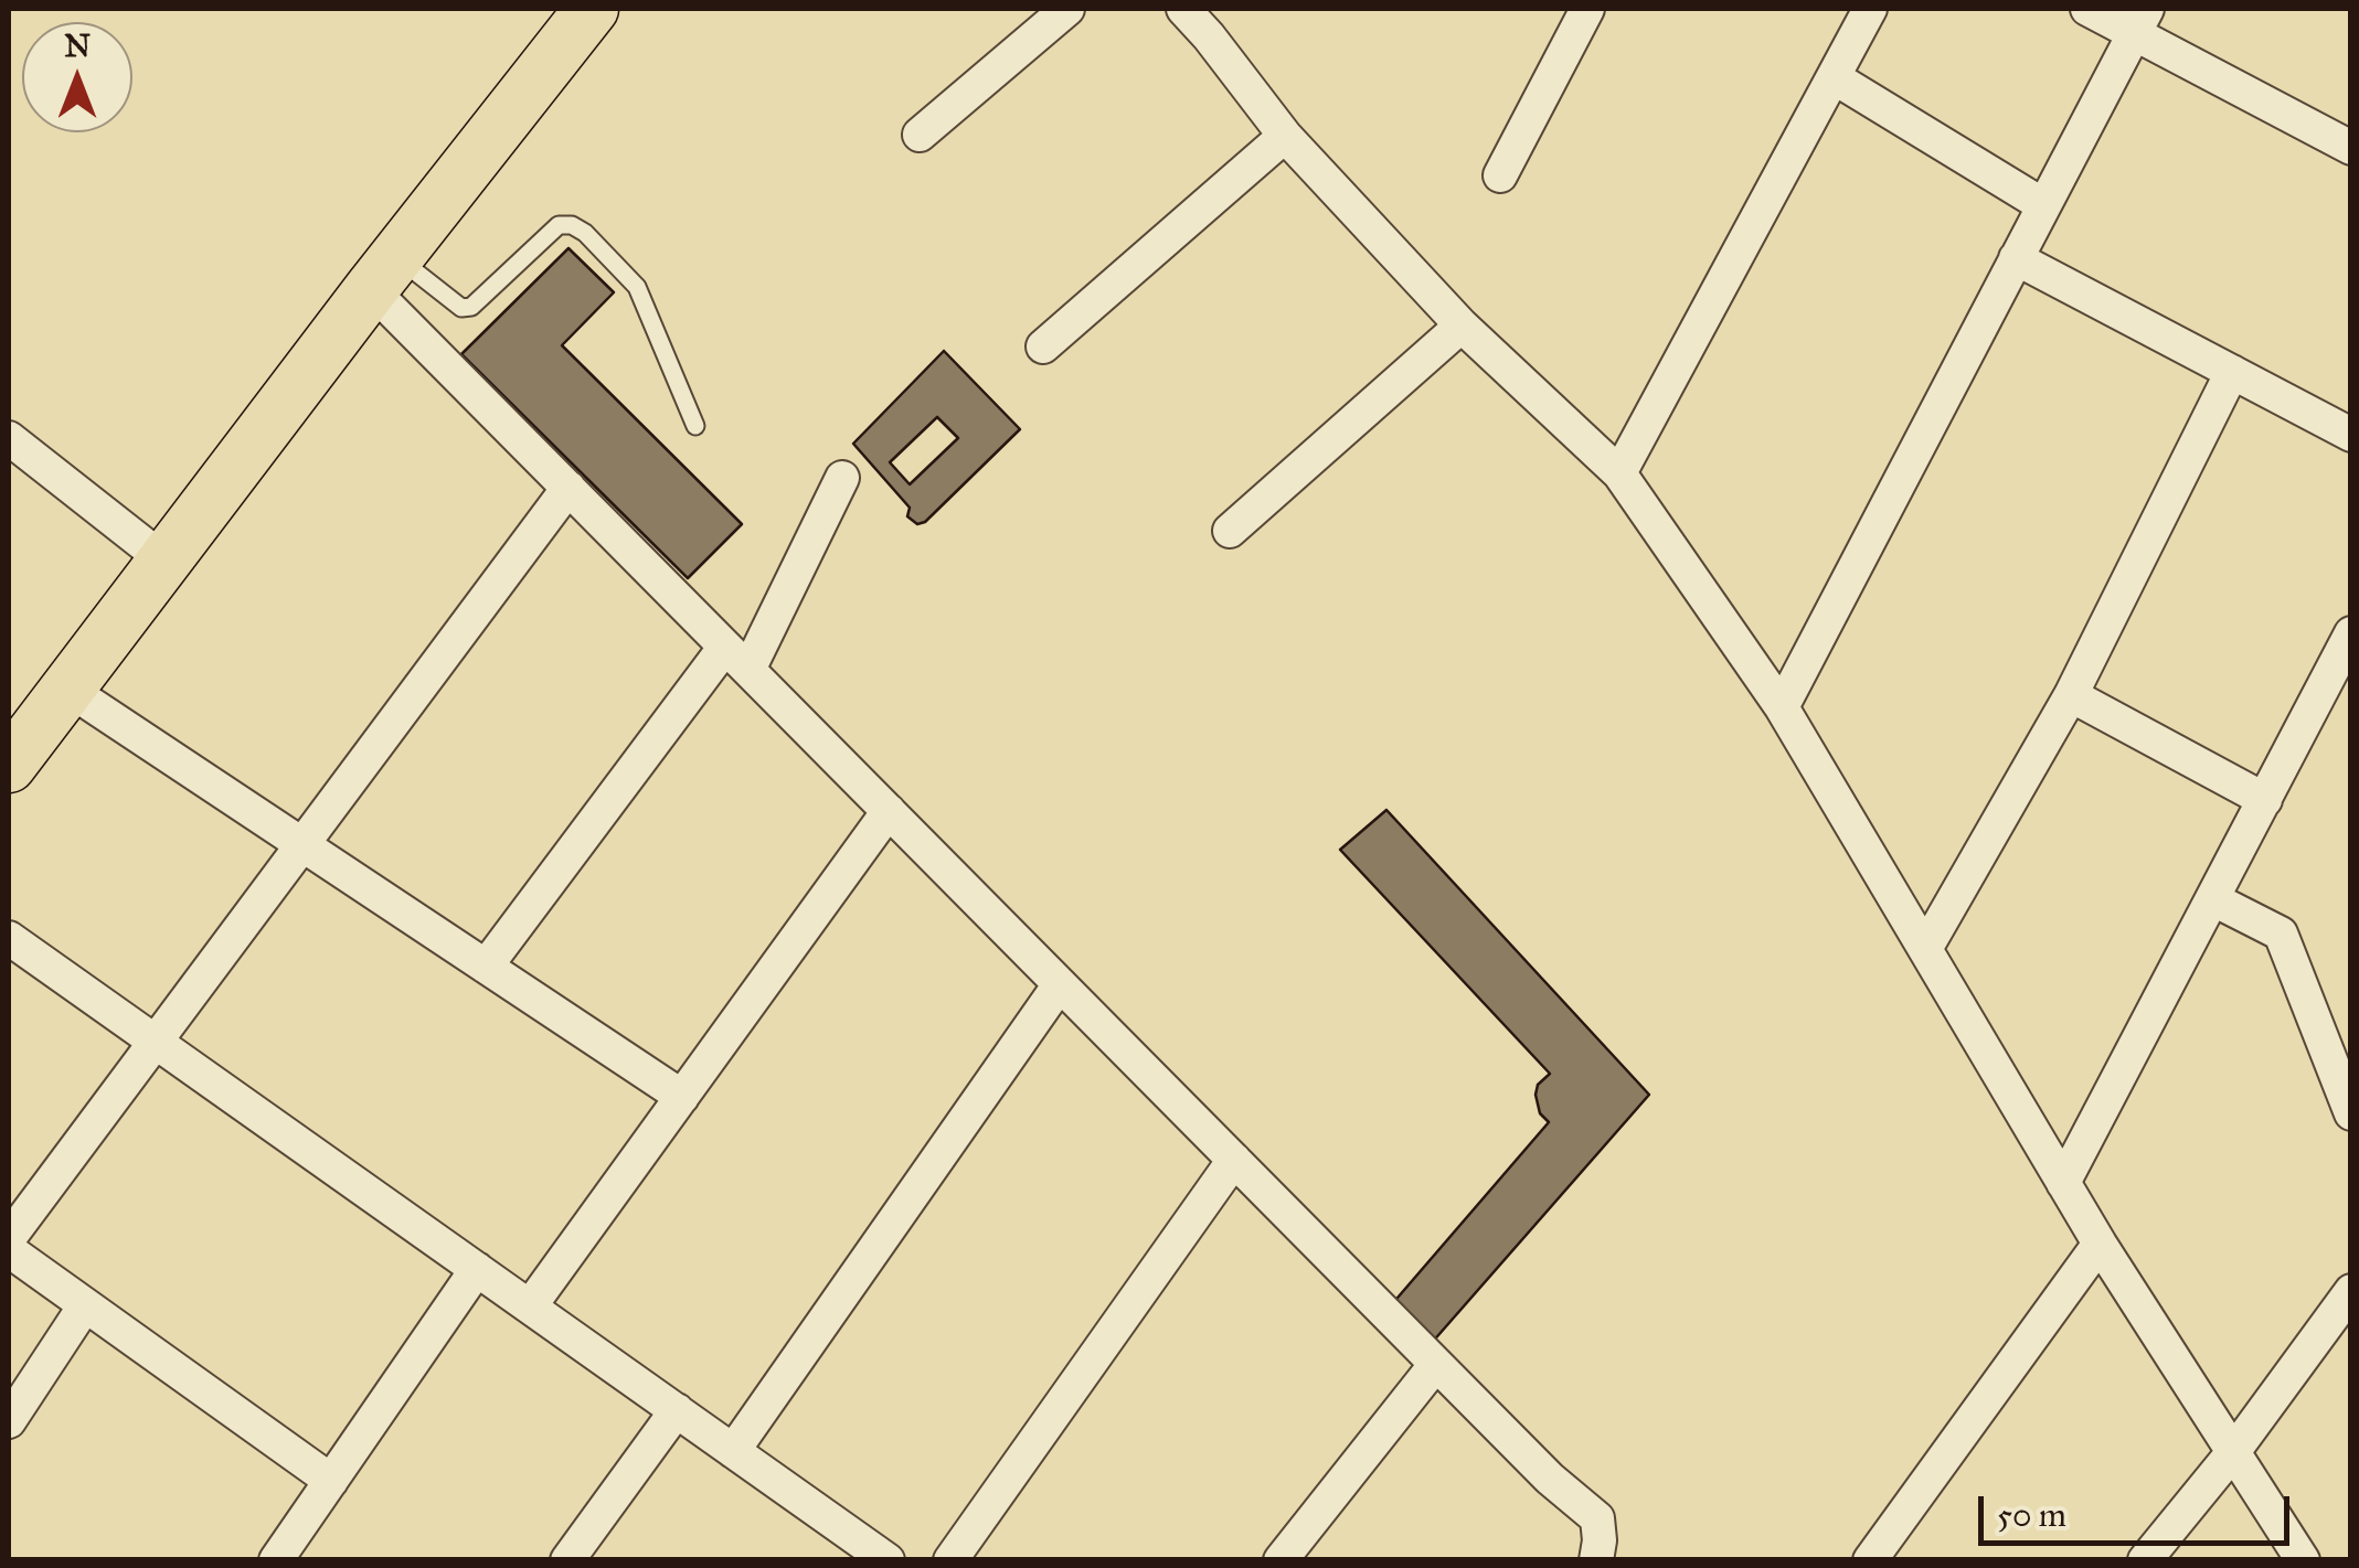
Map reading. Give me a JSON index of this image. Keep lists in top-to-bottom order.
{
  "scale_bar": "50 m",
  "north": "top"
}
